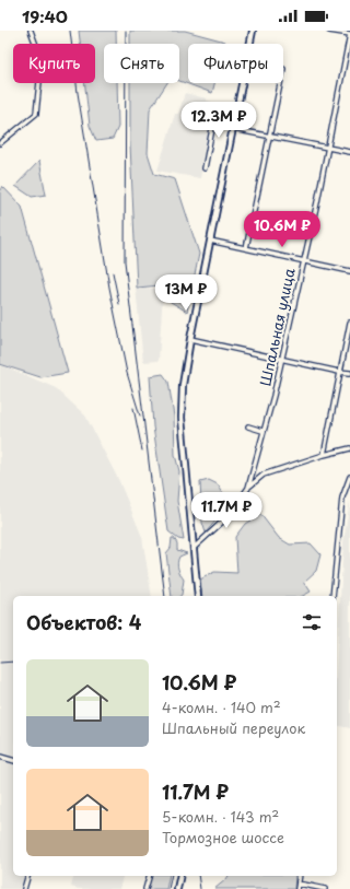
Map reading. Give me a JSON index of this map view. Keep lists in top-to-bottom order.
{
  "streets": {
    "street": ["Шпальная улица"]
  },
  "page": {
    "status": "19:40",
    "chip": ["Купить", "Снять", "Фильтры"],
    "price": [
      "12.3M ₽",
      "10.6M ₽",
      "13M ₽",
      "11.7M ₽"
    ],
    "heading": "Объектов: 4",
    "list": [
      {
        "name": "10.6M ₽",
        "note": "4-комн. · 140 m² · Шпальный переулок"
      },
      {
        "name": "11.7M ₽",
        "note": "5-комн. · 143 m² · Тормозное шоссе"
      }
    ]
  }
}
